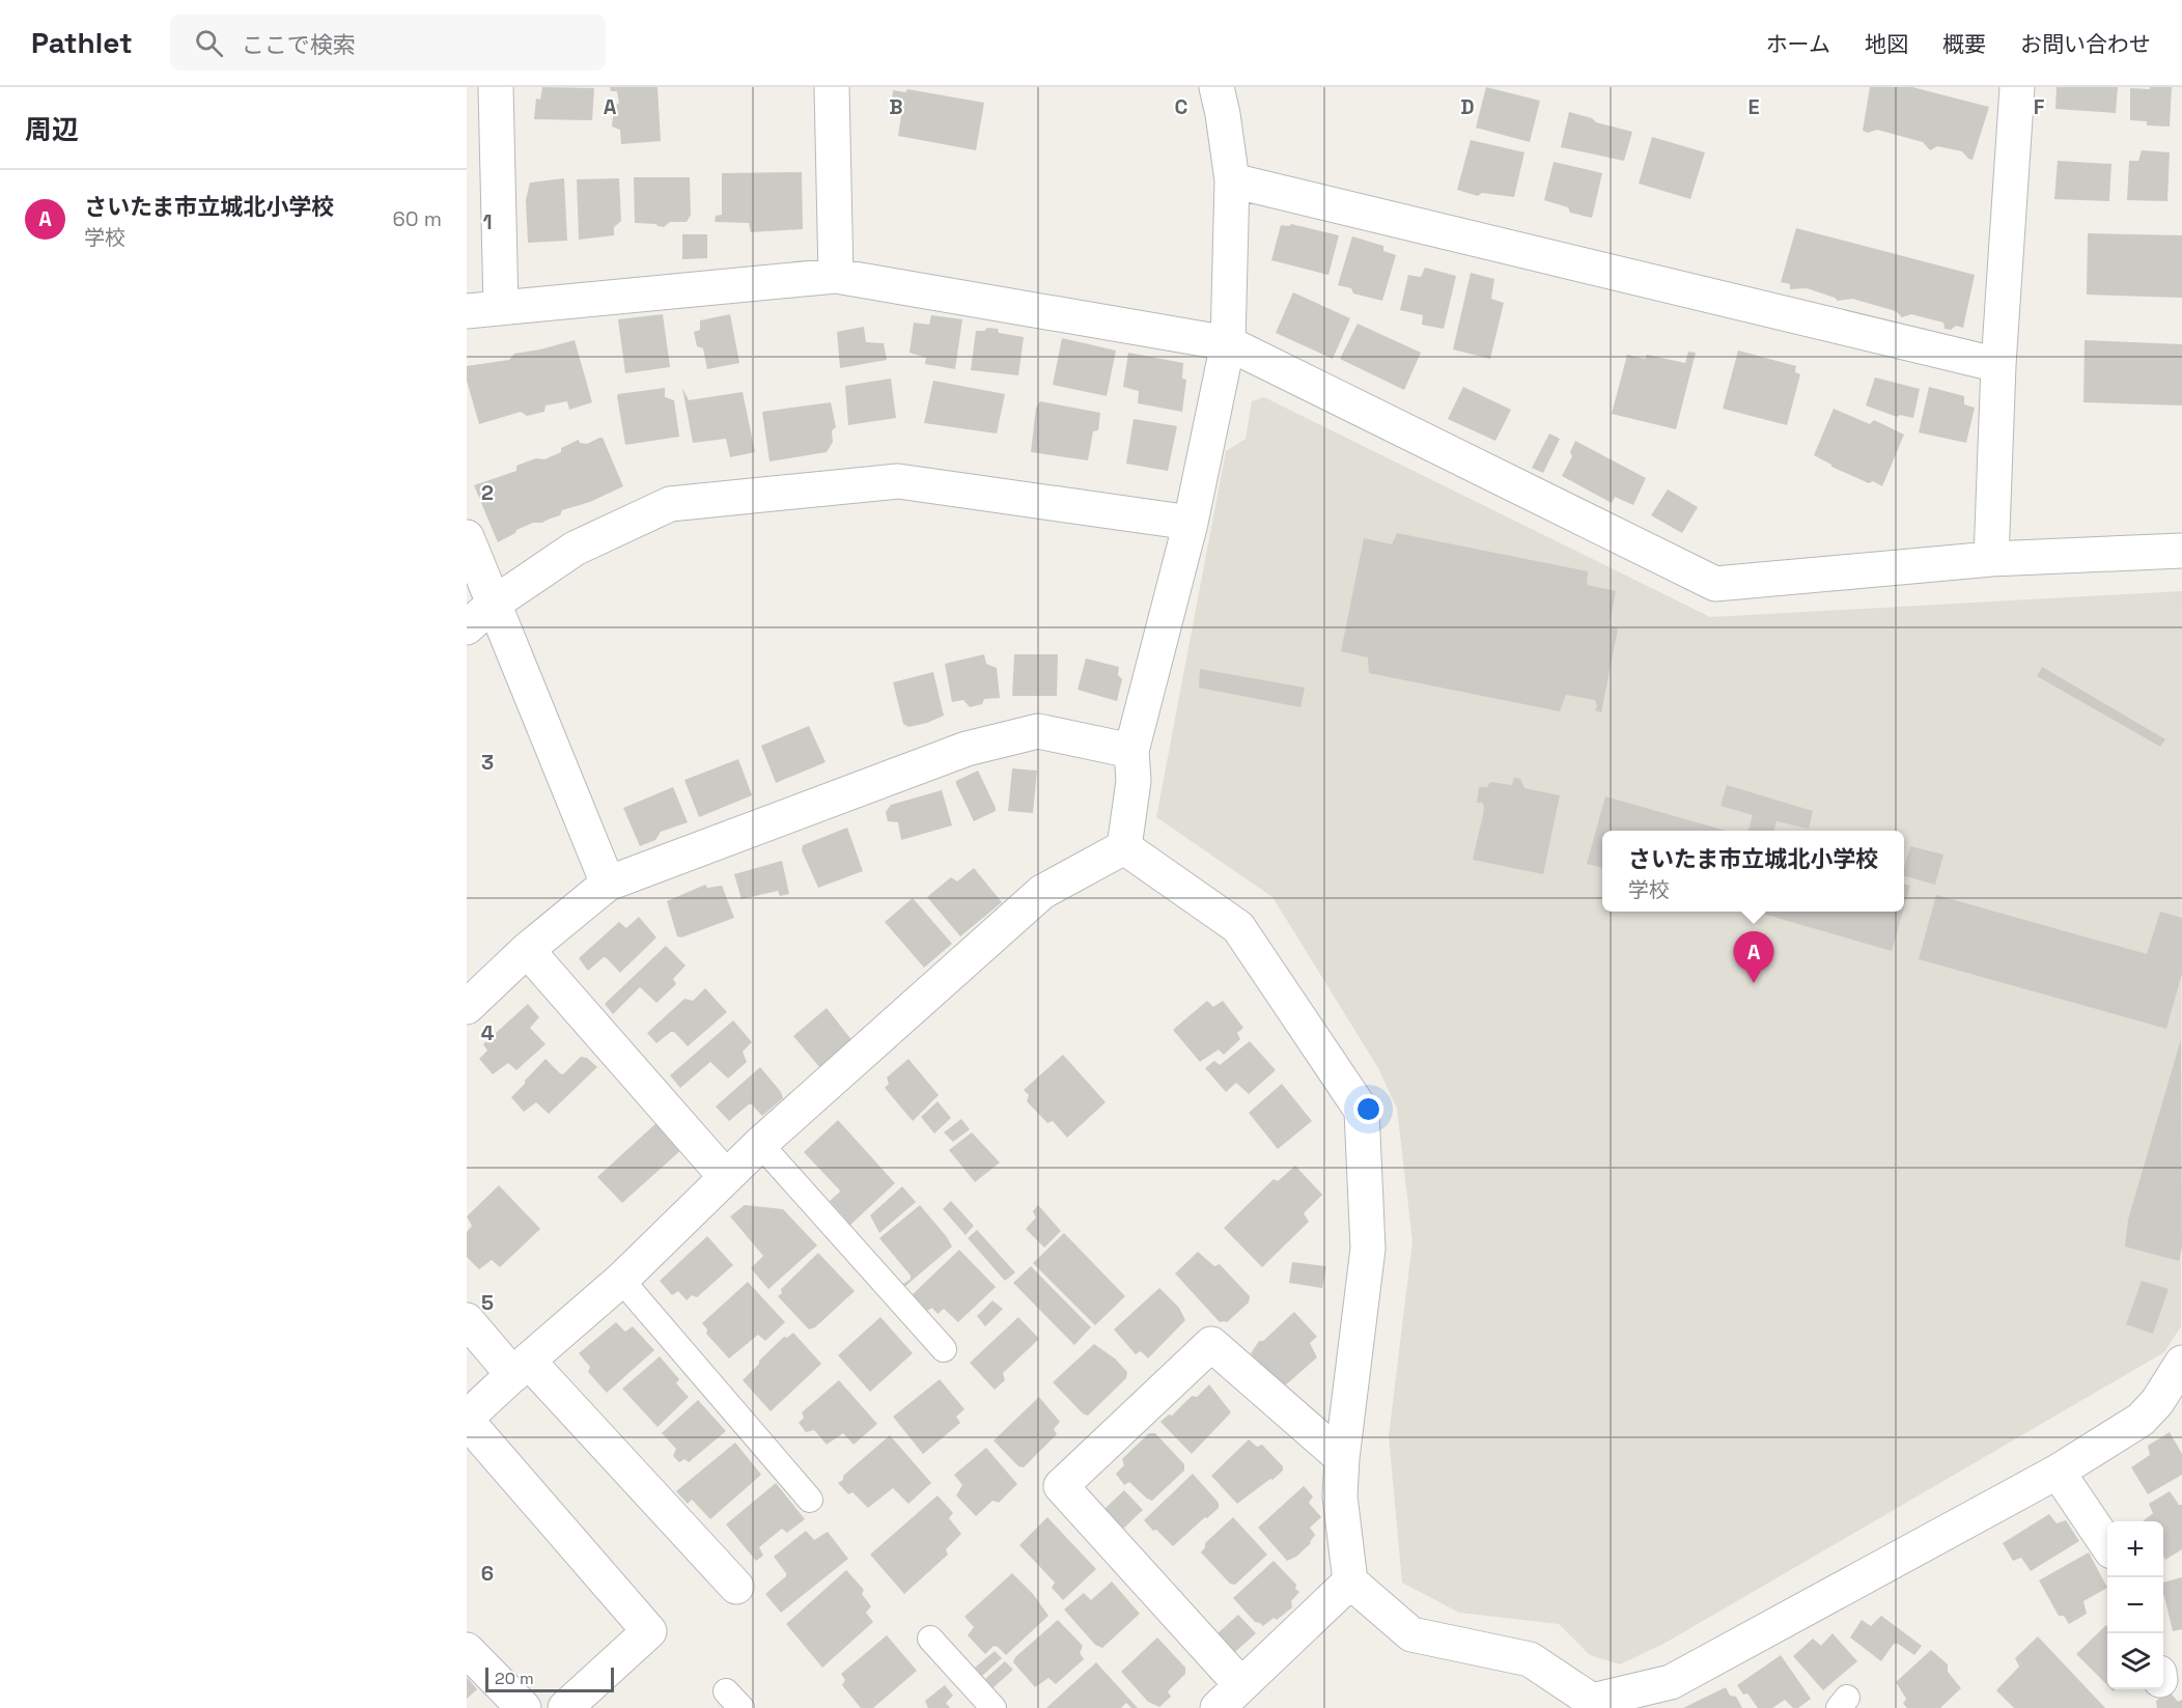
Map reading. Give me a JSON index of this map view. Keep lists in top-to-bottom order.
{
  "scale_bar": "20 m",
  "page": {
    "header": "Pathlet",
    "search": "ここで検索",
    "nav": [
      "ホーム",
      "地図",
      "概要",
      "お問い合わせ"
    ],
    "heading": "周辺",
    "list": [
      {
        "mark": "A",
        "name": "さいたま市立城北小学校",
        "note": "学校",
        "value": "60 m"
      }
    ],
    "popup": ["さいたま市立城北小学校", "学校"],
    "pins": "A",
    "map_buttons": ["+", "−"],
    "scale": "20 m"
  },
  "grid": {
    "columns": [
      "A",
      "B",
      "C",
      "D",
      "E",
      "F"
    ],
    "rows": [
      "1",
      "2",
      "3",
      "4",
      "5",
      "6"
    ]
  }
}
